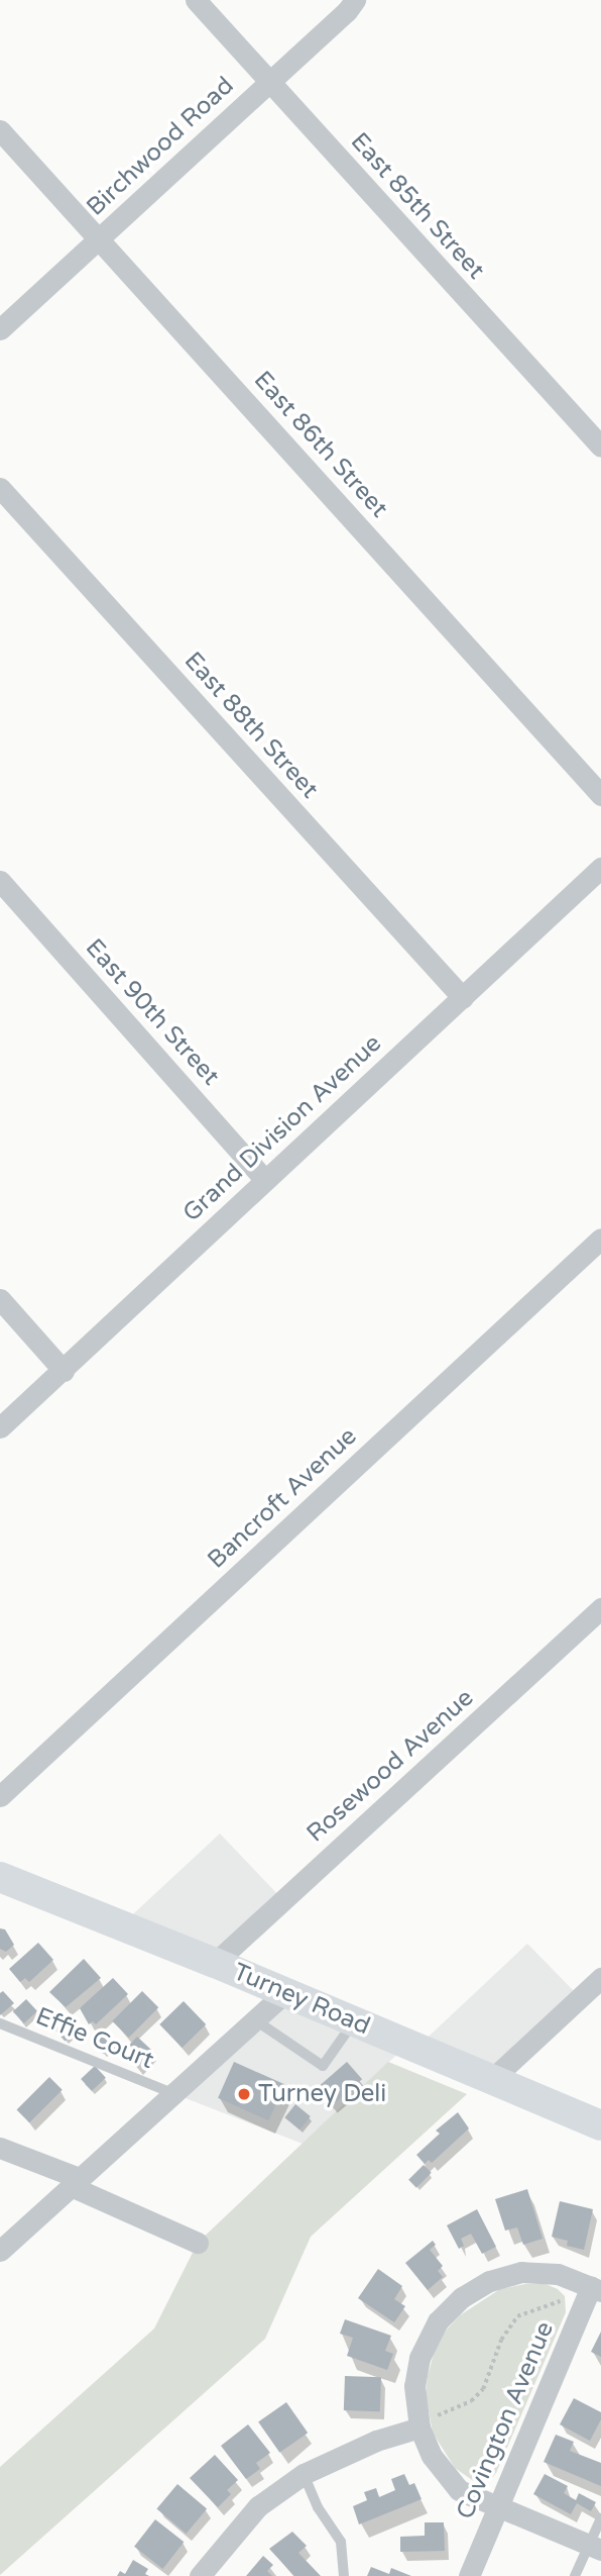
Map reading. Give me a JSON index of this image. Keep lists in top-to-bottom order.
{
  "streets": {
    "main road": ["Turney Road"],
    "street": [
      "Birchwood Road",
      "East 85th Street",
      "East 86th Street",
      "East 88th Street",
      "East 90th Street",
      "Grand Division Avenue",
      "Bancroft Avenue",
      "Rosewood Avenue",
      "Covington Avenue"
    ],
    "lane": ["Effie Court"]
  },
  "crossings": [
    ["Birchwood Road", "East 85th Street"],
    ["Birchwood Road", "East 86th Street"],
    ["East 88th Street", "Grand Division Avenue"],
    ["East 90th Street", "Grand Division Avenue"],
    ["Rosewood Avenue", "Turney Road"]
  ],
  "places": ["Turney Deli"]
}
